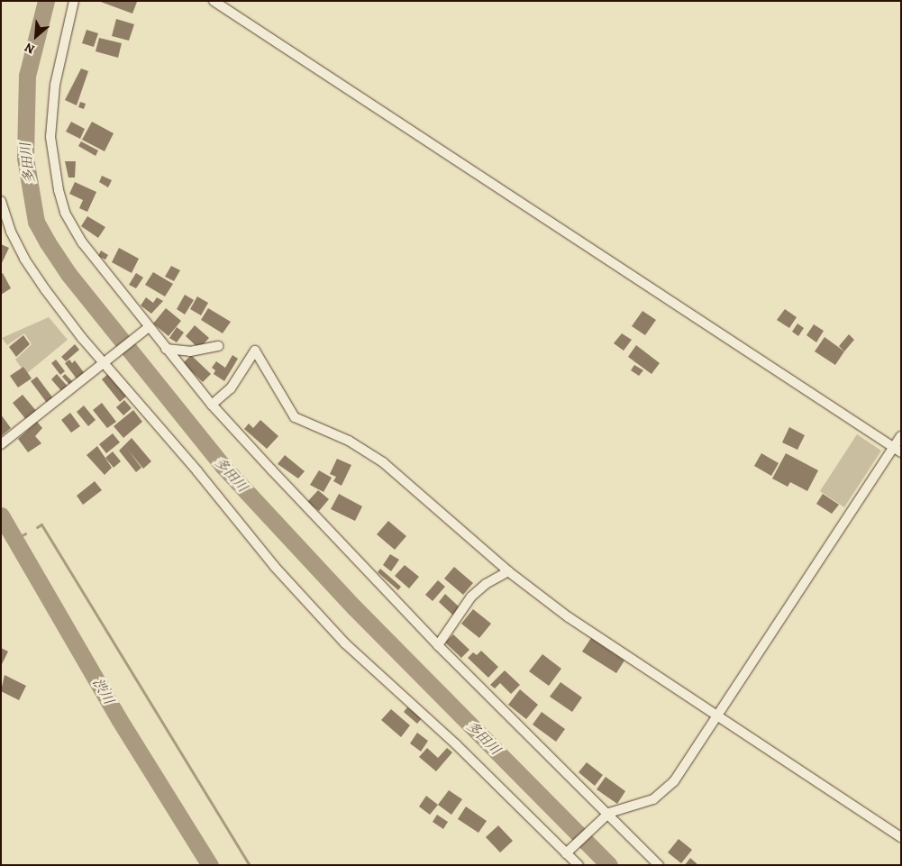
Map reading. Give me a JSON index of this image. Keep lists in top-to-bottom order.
{
  "water": ["多田川", "渋川"],
  "north": "bottom left"
}
